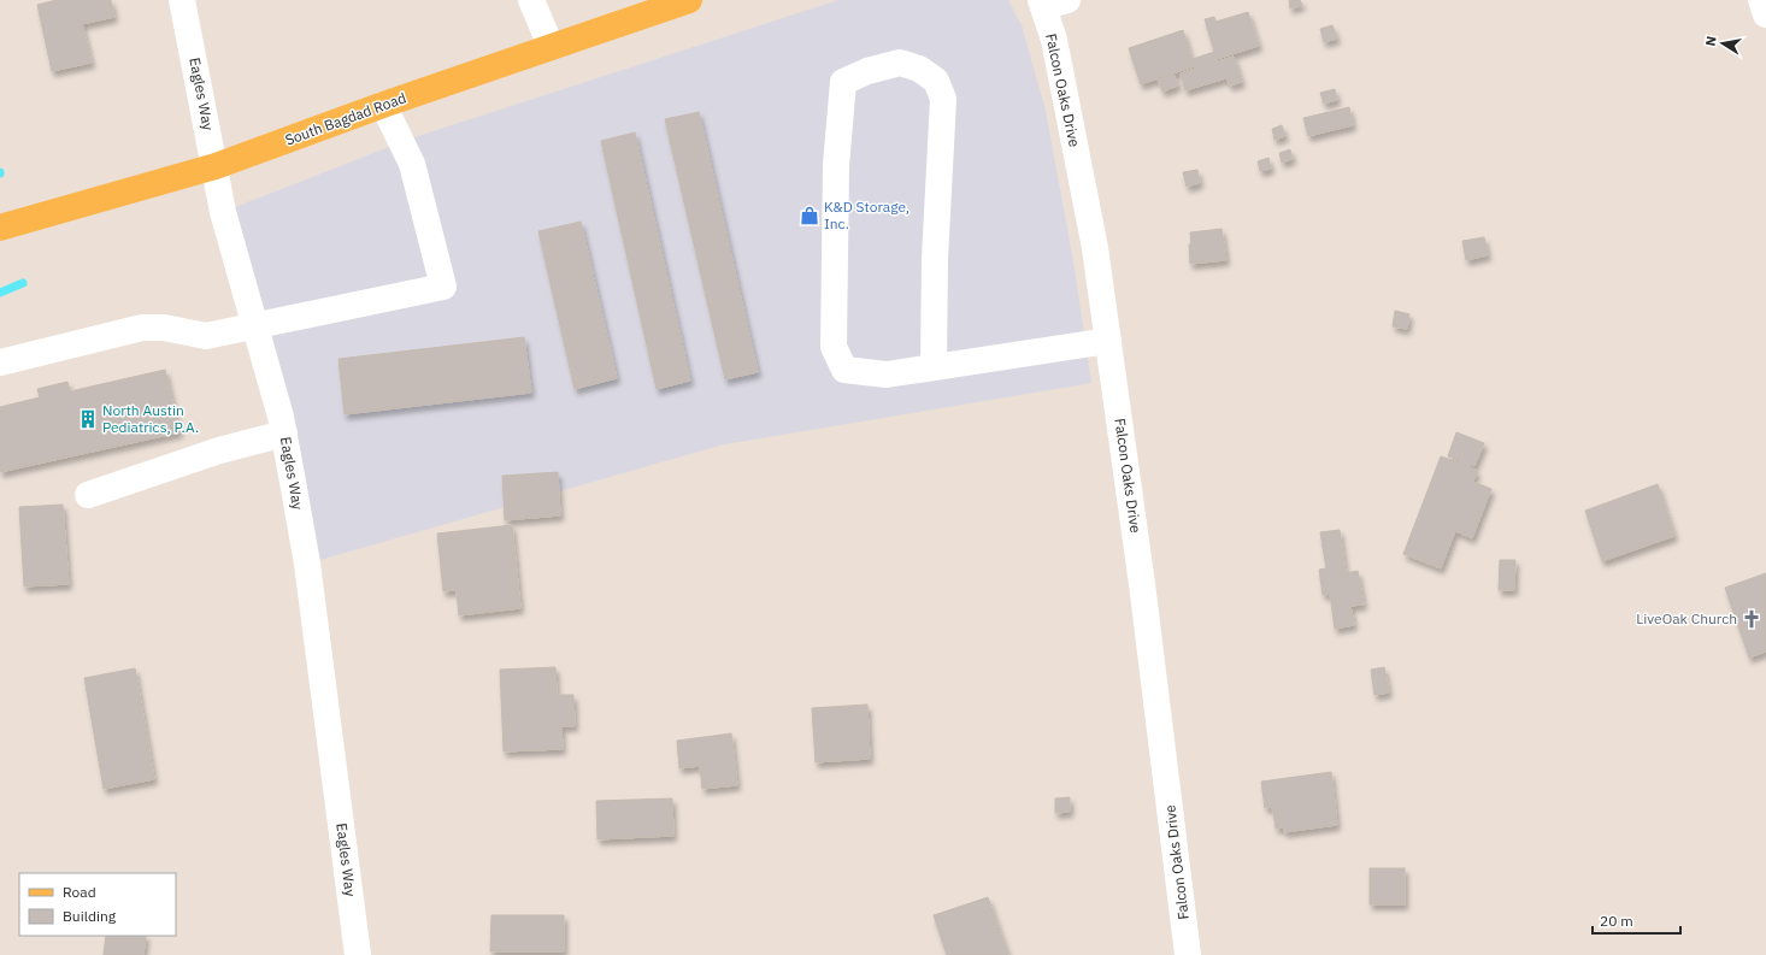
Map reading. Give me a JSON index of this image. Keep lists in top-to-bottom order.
{
  "streets": {
    "main road": ["South Bagdad Road"],
    "street": ["Falcon Oaks Drive", "Eagles Way"]
  },
  "crossings": [
    ["Eagles Way", "South Bagdad Road"]
  ],
  "places": {
    "shop": ["K&D Storage, Inc."],
    "building": ["North Austin Pediatrics, P.A."],
    "church": ["LiveOak Church"]
  },
  "legend": ["Road", "Building"],
  "scale_bar": "20 m",
  "north": "left"
}
